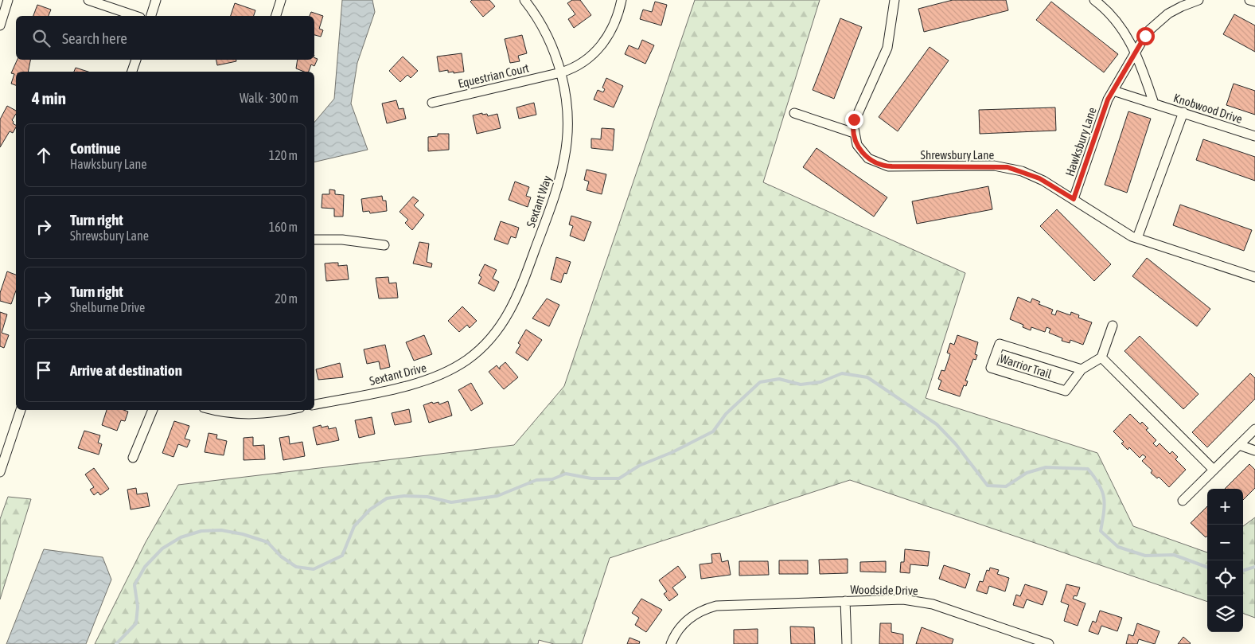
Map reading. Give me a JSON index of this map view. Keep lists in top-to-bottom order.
{
  "streets": {
    "street": [
      "Equestrian Court",
      "Knobwood Drive",
      "Hawksbury Lane",
      "Shrewsbury Lane",
      "Sextant Way",
      "Warrior Trail",
      "Sextant Drive",
      "Woodside Drive"
    ]
  },
  "crossings": [
    ["Equestrian Court", "Sextant Way"],
    ["Knobwood Drive", "Hawksbury Lane"],
    ["Hawksbury Lane", "Shrewsbury Lane"],
    ["Sextant Way", "Sextant Drive"]
  ],
  "page": {
    "search": "Search here",
    "heading": ["4 min", "Walk · 300 m"],
    "list": [
      ["Continue", "Hawksbury Lane", "120 m"],
      ["Turn right", "Shrewsbury Lane", "160 m"],
      ["Turn right", "Shelburne Drive", "20 m"],
      "Arrive at destination"
    ],
    "map_buttons": ["+", "−"]
  }
}
